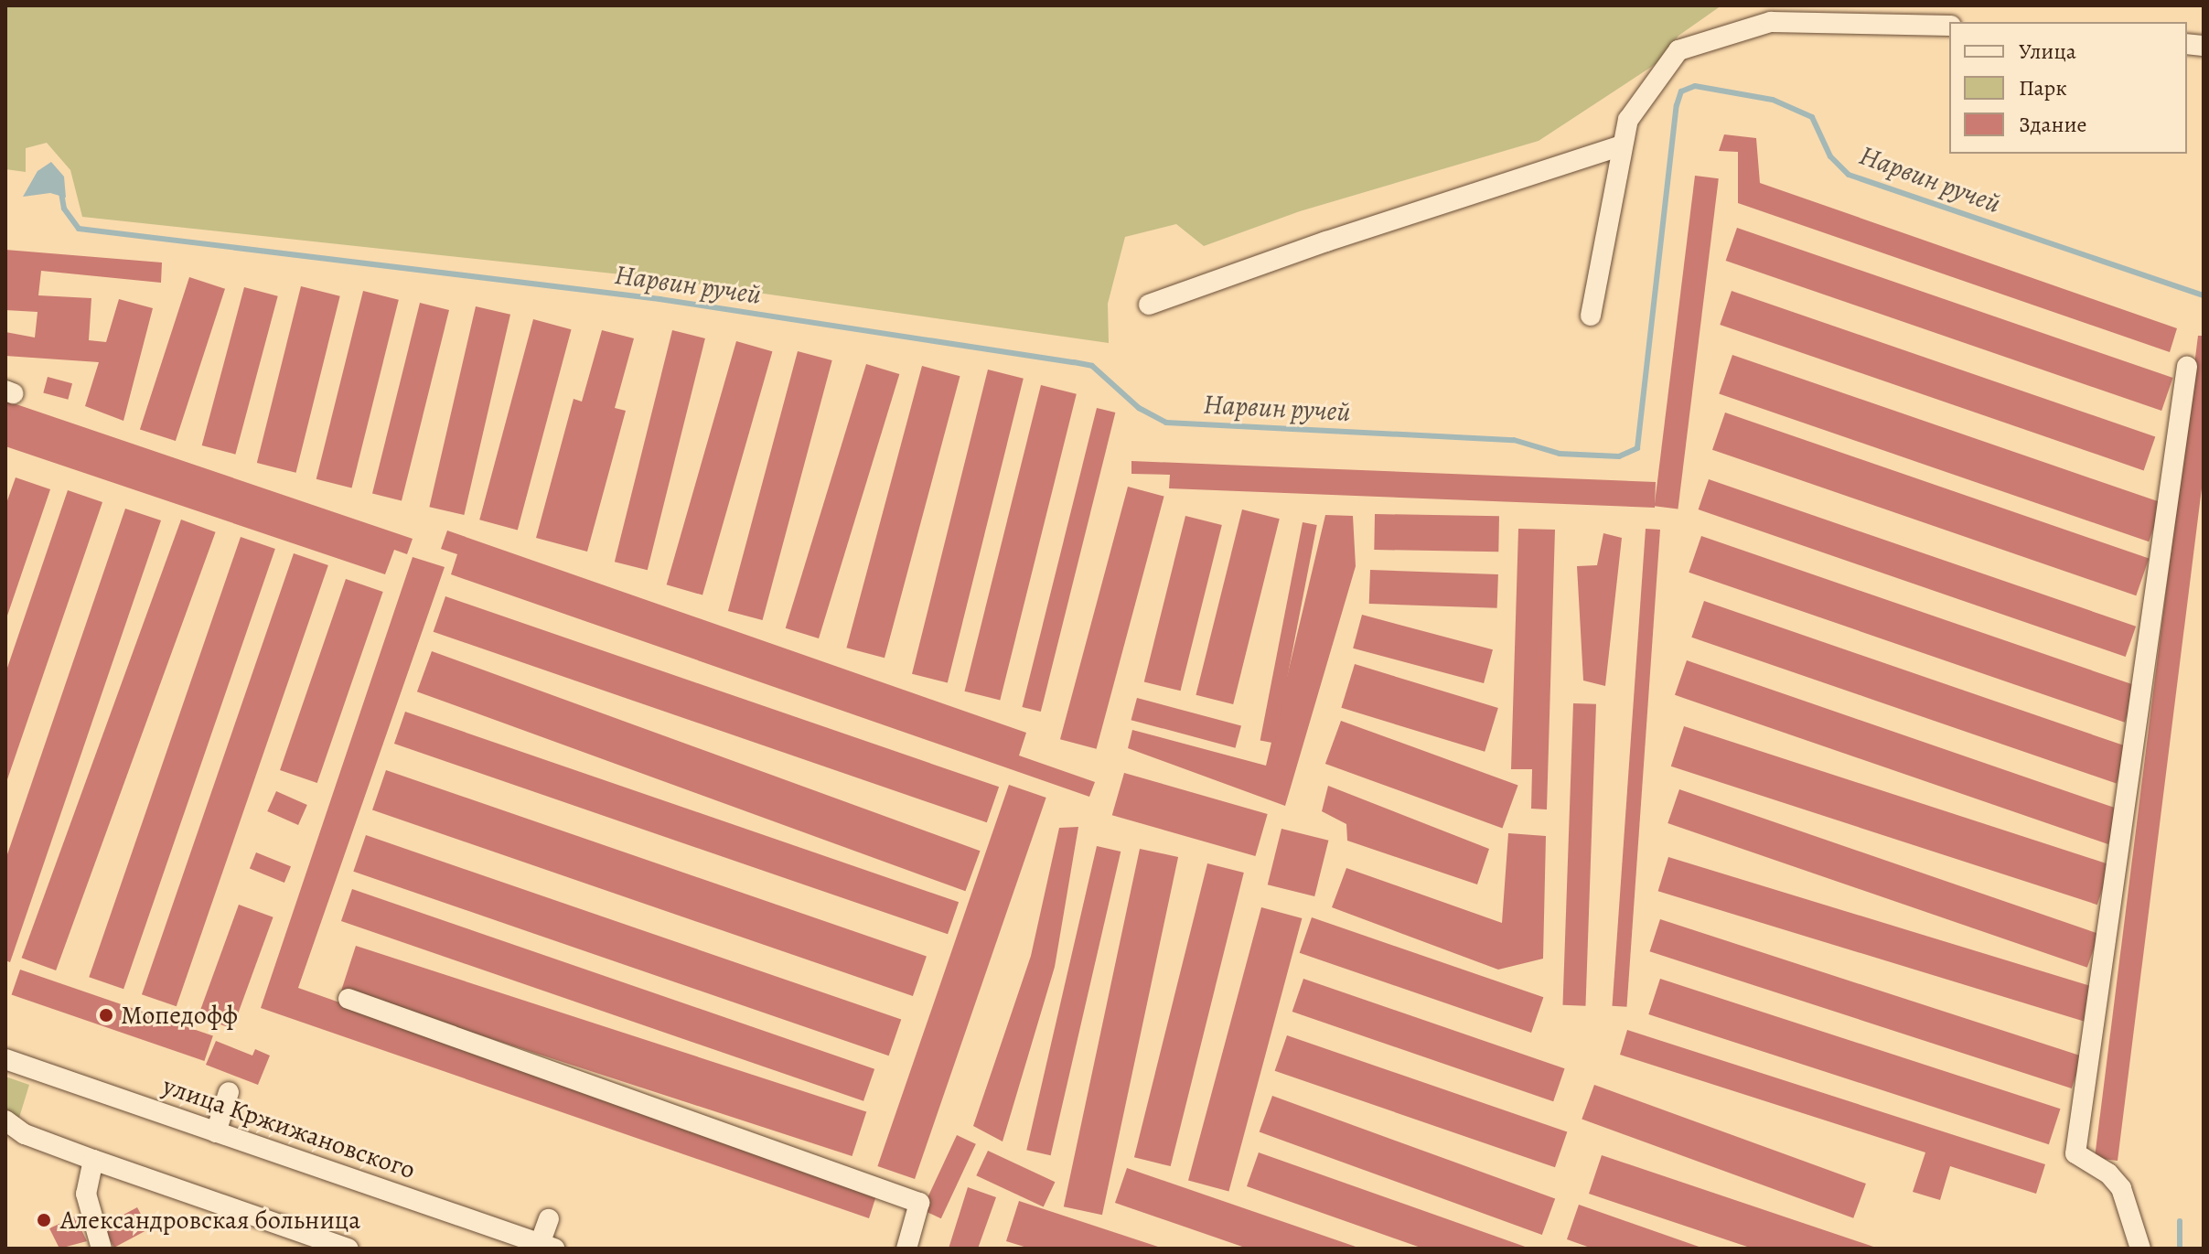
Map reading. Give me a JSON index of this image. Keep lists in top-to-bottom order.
{
  "streets": {
    "street": ["улица Кржижановского"]
  },
  "water": ["Нарвин ручей"],
  "places": ["Мопедофф", "Александровская больница"],
  "legend": ["Улица", "Парк", "Здание"]
}
